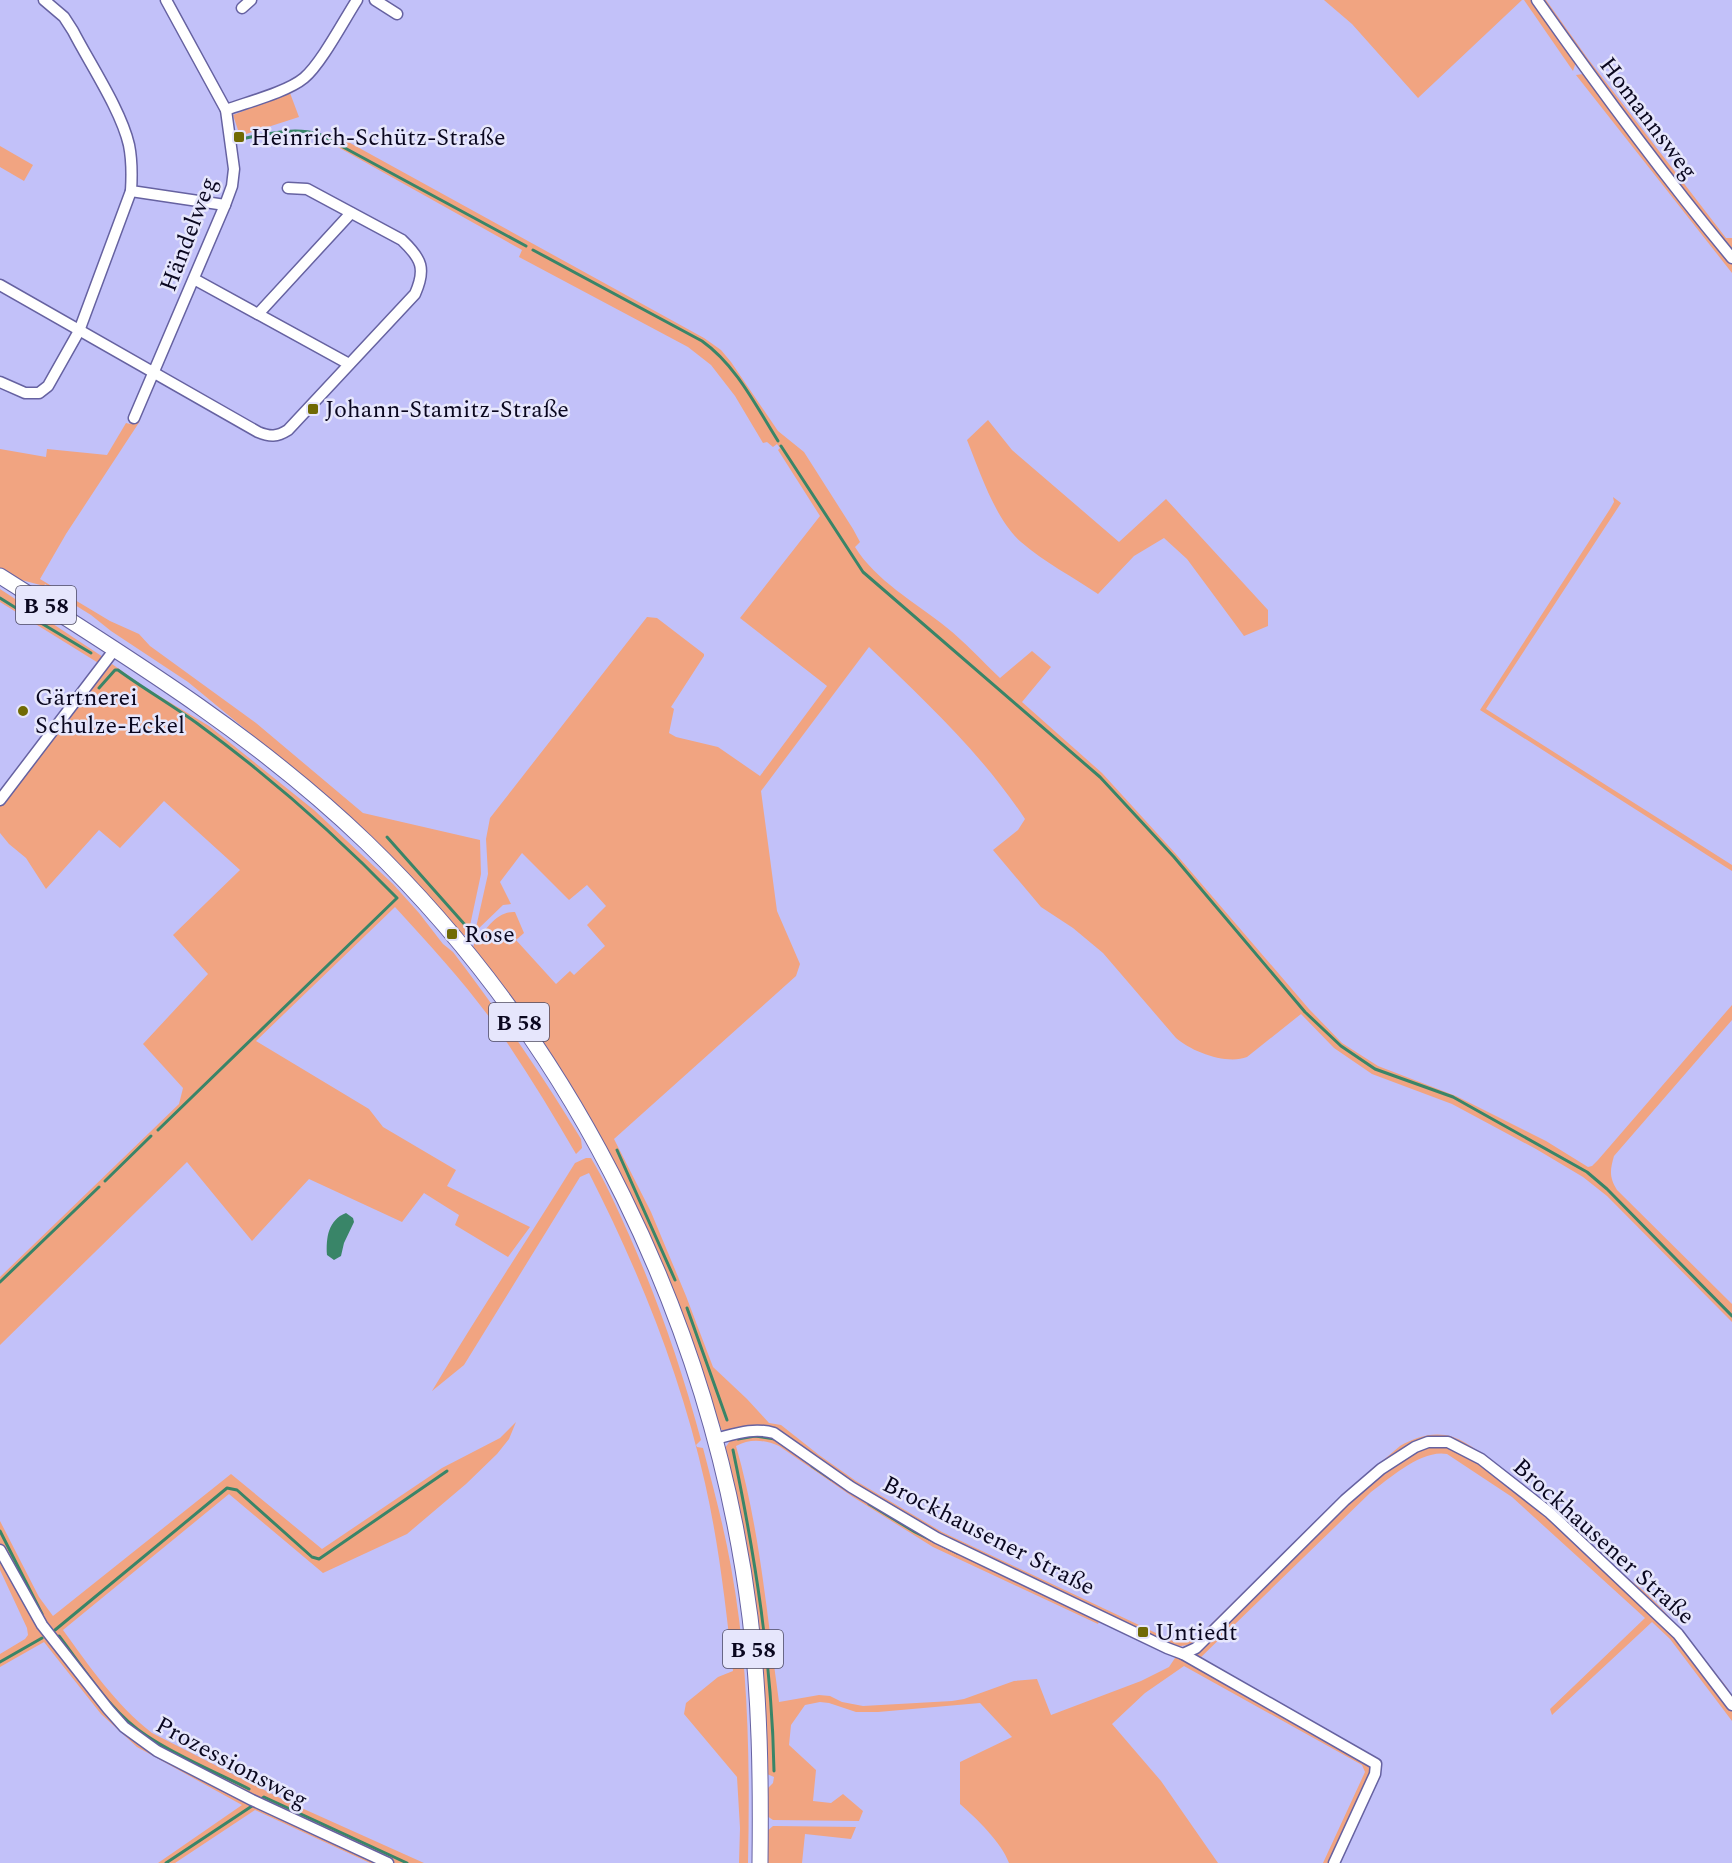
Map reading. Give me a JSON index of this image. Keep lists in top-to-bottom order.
{
  "streets": {
    "main road": ["B 58"],
    "street": [
      "Homannsweg",
      "Händelweg",
      "Brockhausener Straße",
      "Prozessionsweg"
    ]
  },
  "crossings": [
    ["B 58", "Brockhausener Straße"]
  ],
  "places": {
    "transit": [
      "Heinrich-Schütz-Straße",
      "Johann-Stamitz-Straße",
      "Rose",
      "Untiedt"
    ],
    "other": ["Gärtnerei Schulze-Eckel"]
  }
}
